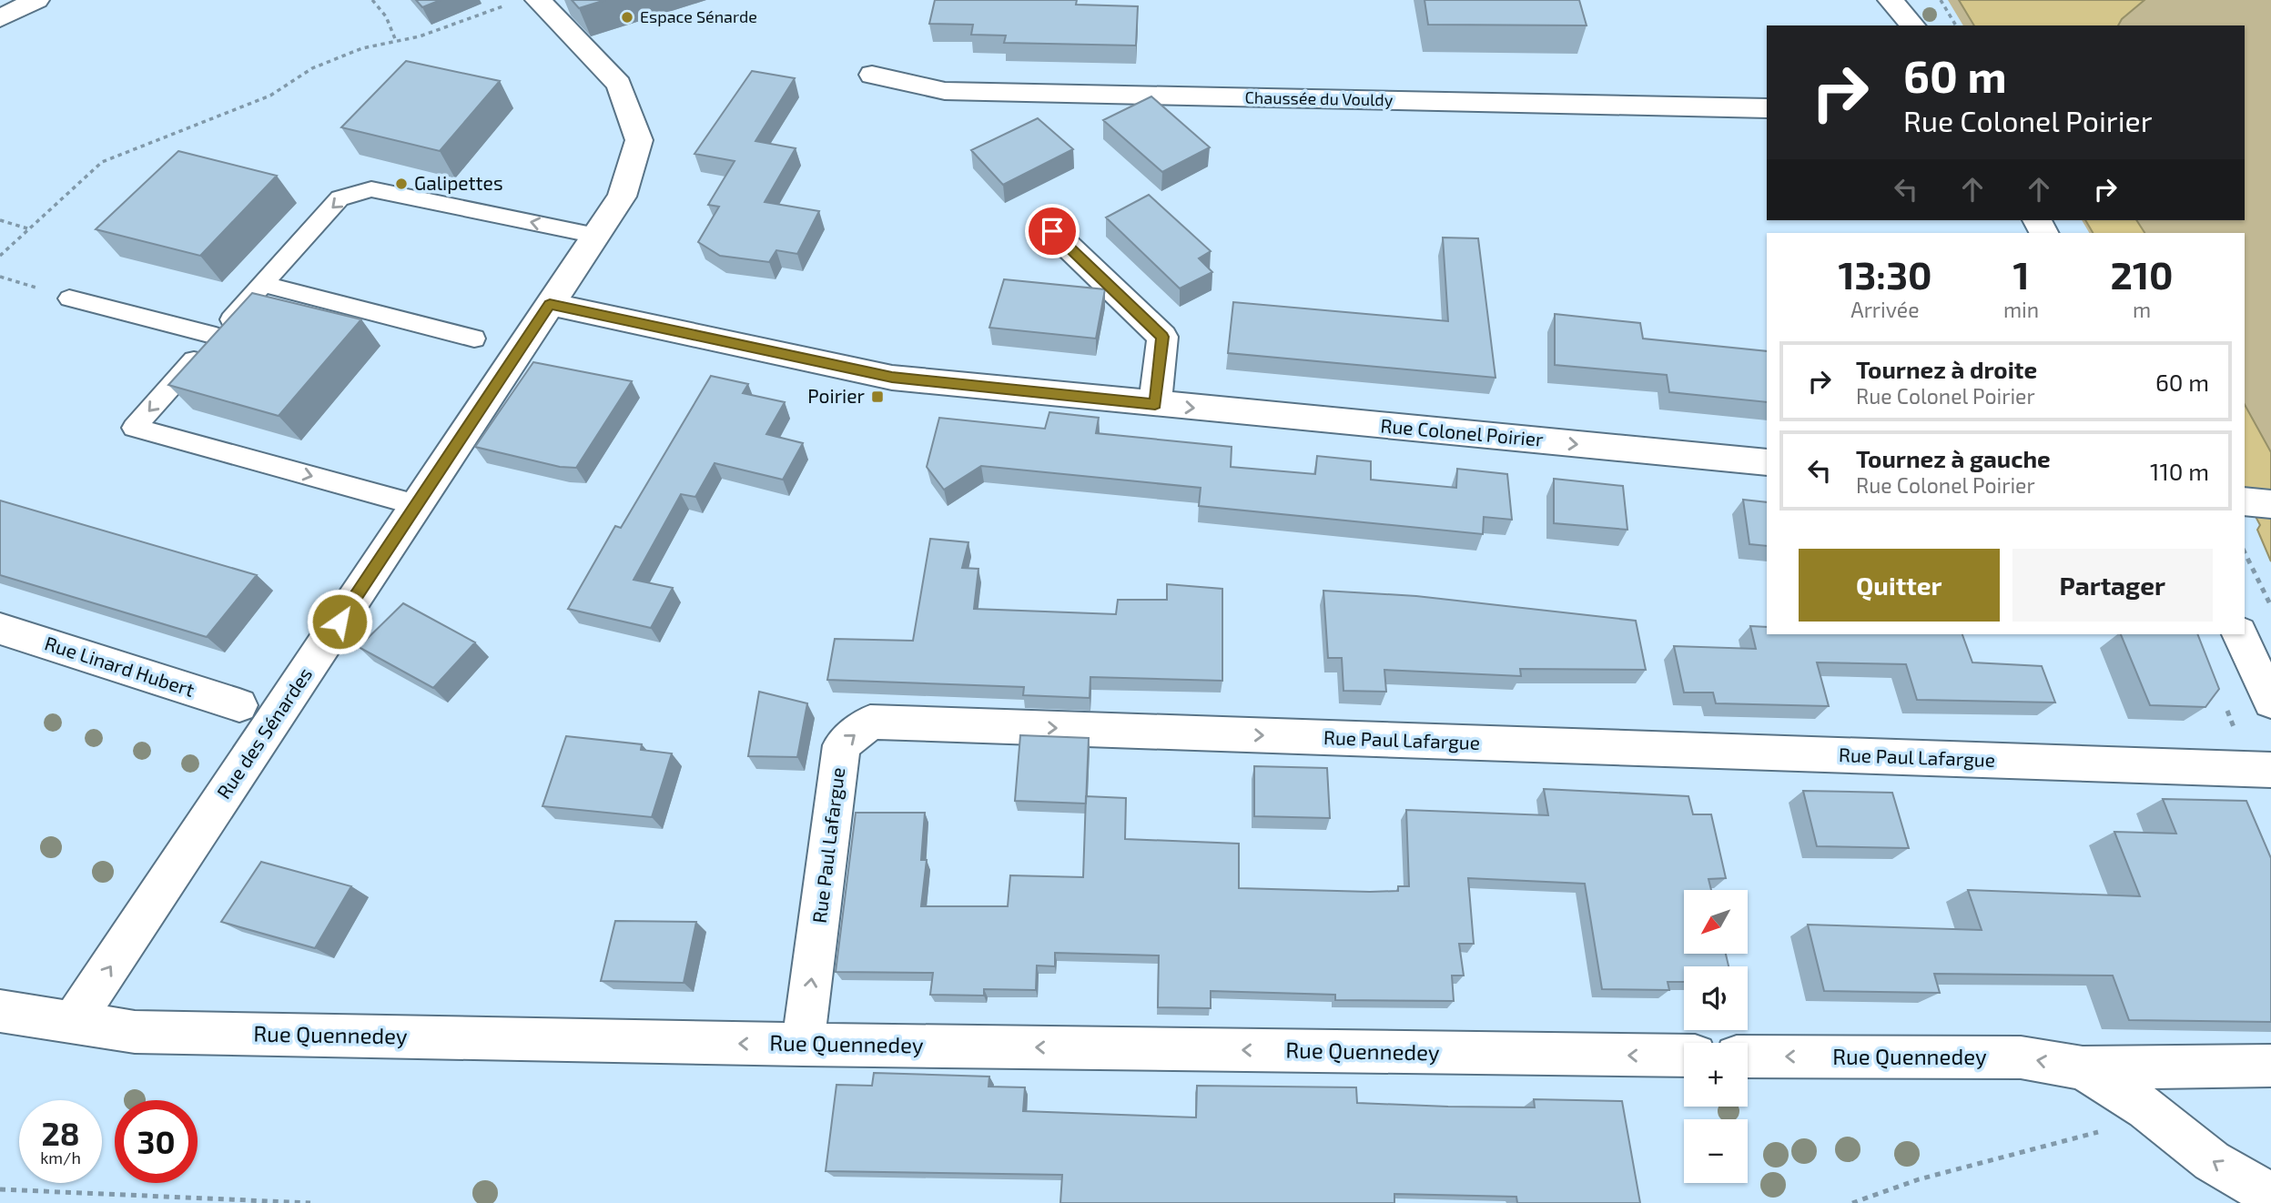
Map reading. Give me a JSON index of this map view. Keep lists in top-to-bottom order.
{
  "streets": {
    "street": [
      "Chaussée du Vouldy",
      "Rue Colonel Poirier",
      "Rue Linard Hubert",
      "Rue des Sénardes",
      "Rue Paul Lafargue",
      "Rue Quennedey"
    ]
  },
  "crossings": [
    ["Rue Colonel Poirier", "Rue des Sénardes"],
    ["Rue des Sénardes", "Rue Quennedey"],
    ["Rue Paul Lafargue", "Rue Quennedey"]
  ],
  "one_way": [
    "Rue Colonel Poirier",
    "Rue des Sénardes",
    "Rue Paul Lafargue",
    "Rue Quennedey"
  ],
  "places": {
    "other": ["Espace Sénarde", "Galipettes"],
    "transit": ["Poirier"]
  },
  "north": "bottom left",
  "page": {
    "turn": ["60 m", "Rue Colonel Poirier"],
    "eta": [
      "13:30",
      "Arrivée",
      "1",
      "min",
      "210",
      "m"
    ],
    "list": [
      {
        "name": "Tournez à droite",
        "note": "Rue Colonel Poirier",
        "value": "60 m"
      },
      {
        "name": "Tournez à gauche",
        "note": "Rue Colonel Poirier",
        "value": "110 m"
      }
    ],
    "buttons": ["Quitter", "Partager"],
    "map_buttons": ["+", "−"],
    "speed": "28 km/h",
    "limit": "30"
  }
}
